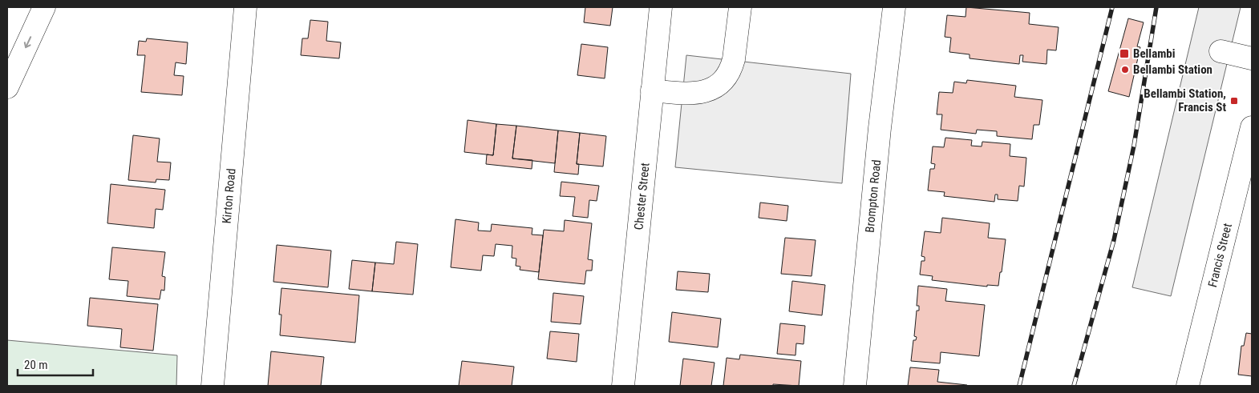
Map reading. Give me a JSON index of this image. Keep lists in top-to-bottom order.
{
  "streets": {
    "street": [
      "Chester Street",
      "Brompton Road",
      "Kirton Road",
      "Francis Street"
    ]
  },
  "places": {
    "transit": ["Bellambi", "Bellambi Station, Francis St"],
    "other": ["Bellambi Station"]
  },
  "scale_bar": "20 m"
}
